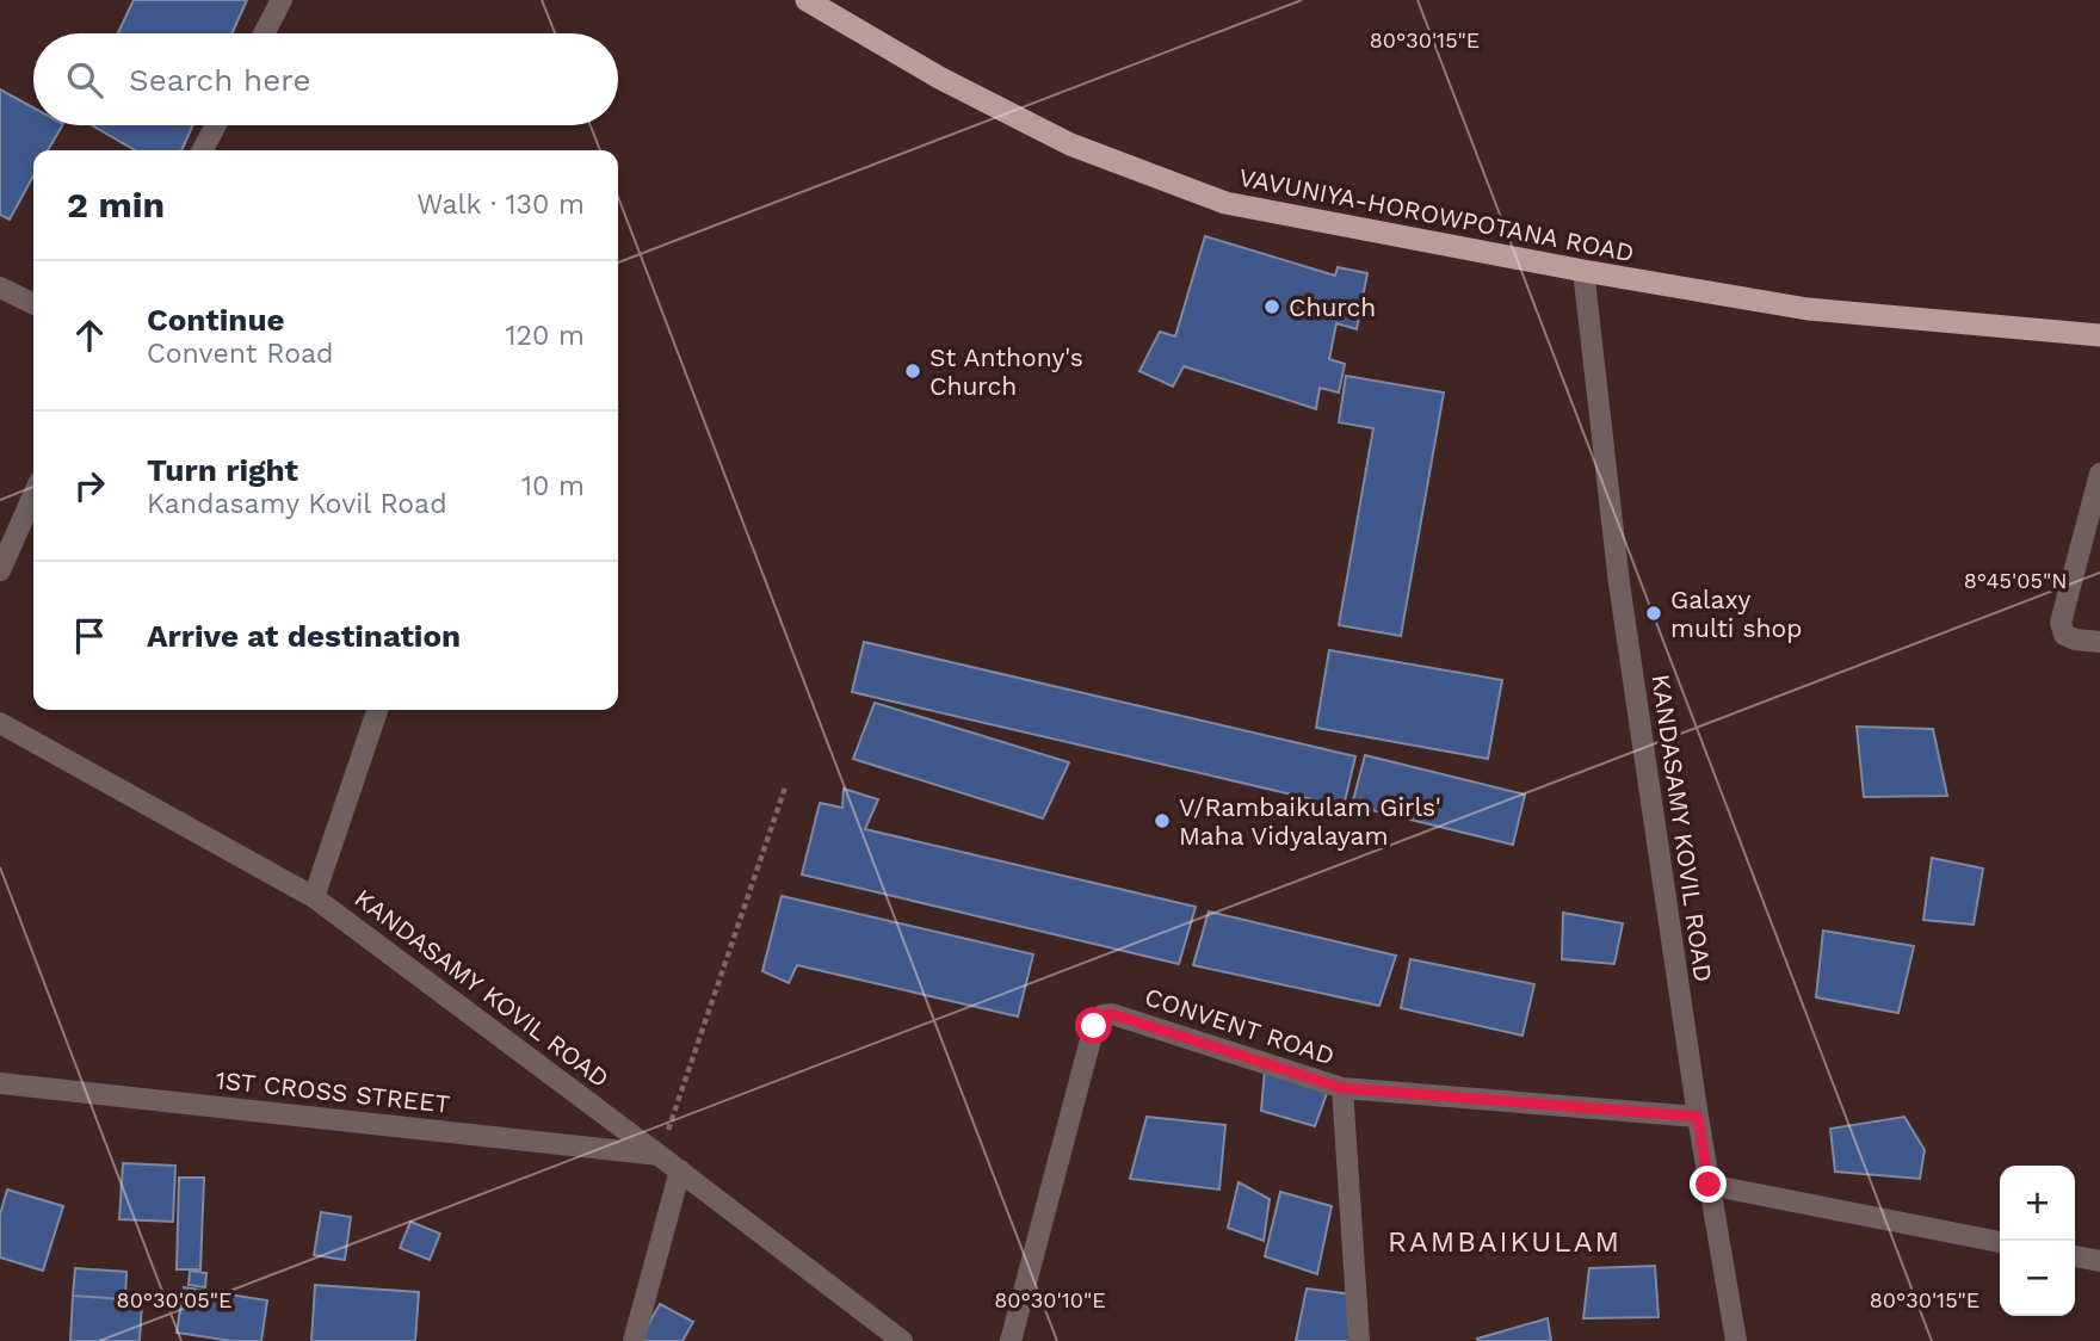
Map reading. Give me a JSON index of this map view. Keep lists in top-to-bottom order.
{
  "streets": {
    "highway": ["VAVUNIYA-HOROWPOTANA ROAD"],
    "street": ["KANDASAMY KOVIL ROAD", "CONVENT ROAD", "1ST CROSS STREET"]
  },
  "crossings": [
    ["VAVUNIYA-HOROWPOTANA ROAD", "KANDASAMY KOVIL ROAD"],
    ["KANDASAMY KOVIL ROAD", "CONVENT ROAD"],
    ["KANDASAMY KOVIL ROAD", "1ST CROSS STREET"]
  ],
  "districts": ["RAMBAIKULAM"],
  "places": [
    "Church",
    "St Anthony's Church",
    "Galaxy multi shop",
    "V/Rambaikulam Girls' Maha Vidyalayam"
  ],
  "page": {
    "search": "Search here",
    "heading": ["2 min", "Walk · 130 m"],
    "list": [
      ["Continue", "Convent Road", "120 m"],
      ["Turn right", "Kandasamy Kovil Road", "10 m"],
      "Arrive at destination"
    ],
    "map_buttons": ["+", "−"]
  },
  "coordinates": [
    "80°30'15\"E",
    "8°45'05\"N",
    "80°30'05\"E",
    "80°30'10\"E"
  ]
}
